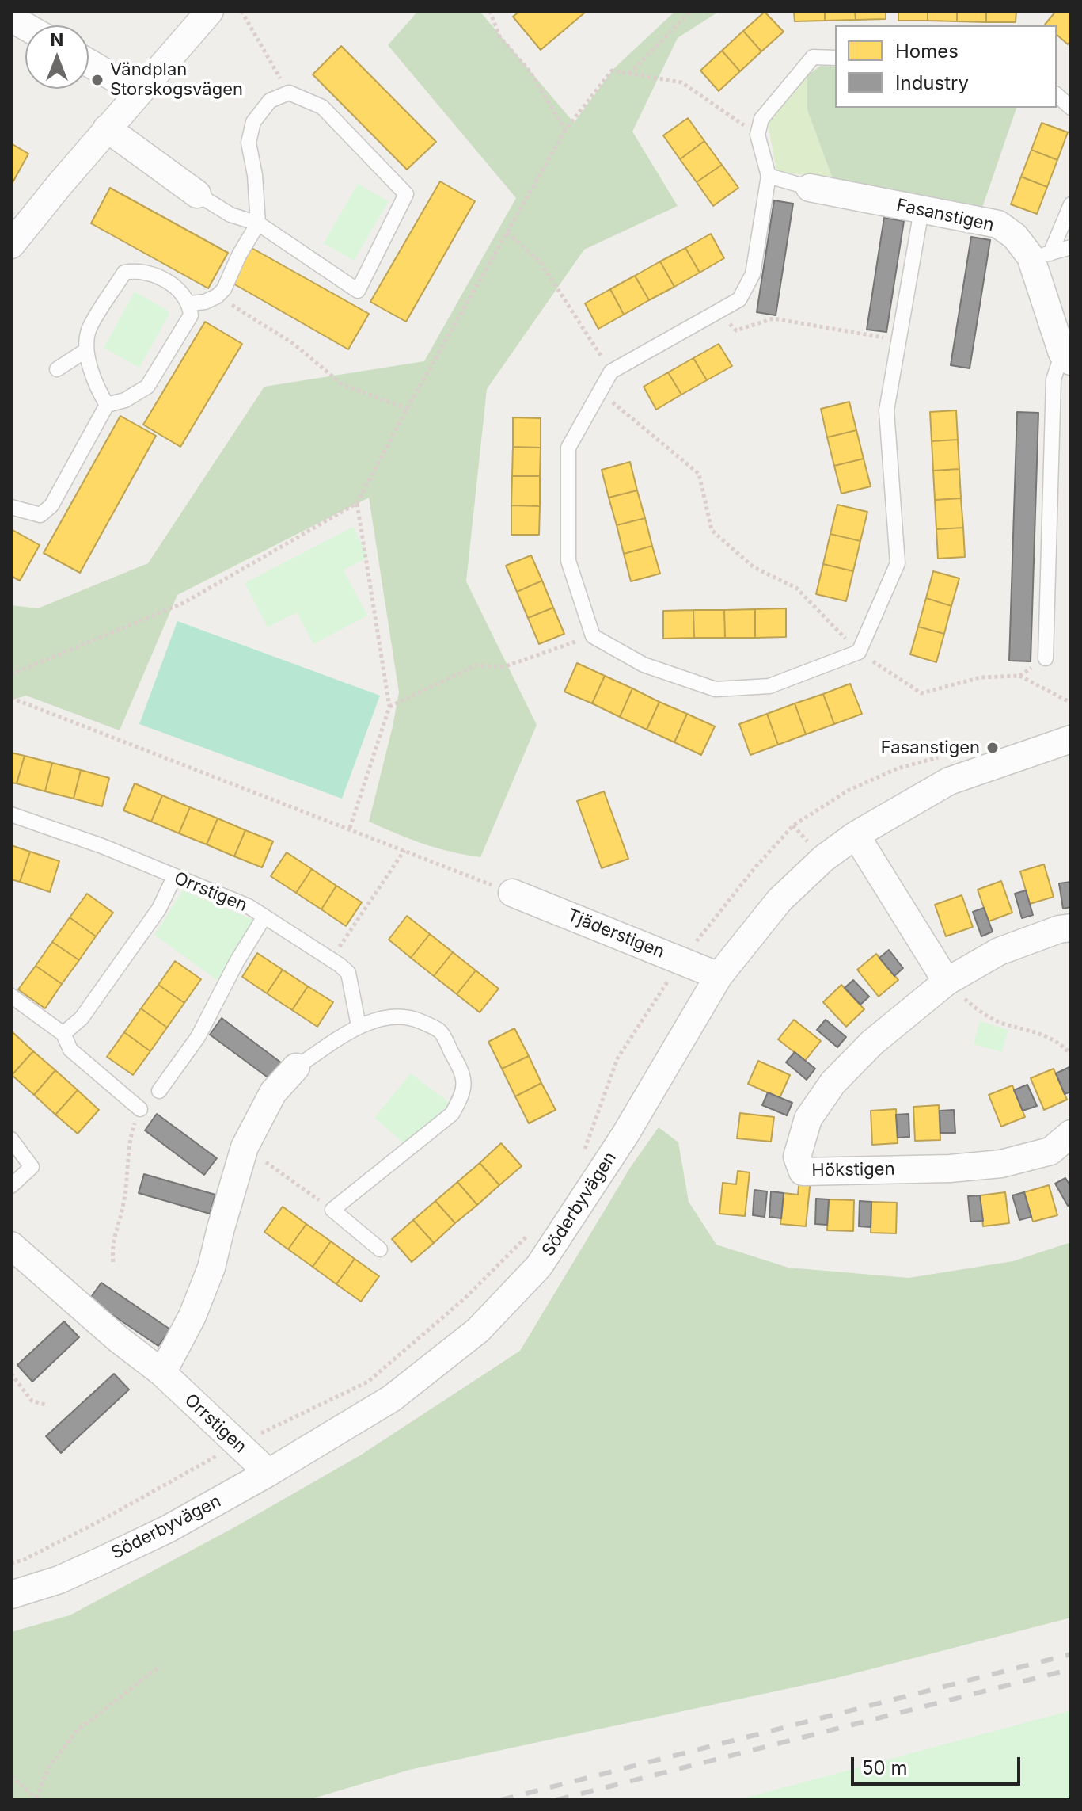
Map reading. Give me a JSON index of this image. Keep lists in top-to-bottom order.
{
  "streets": {
    "street": [
      "Fasanstigen",
      "Orrstigen",
      "Tjäderstigen",
      "Hökstigen",
      "Söderbyvägen"
    ]
  },
  "crossings": [
    ["Orrstigen", "Söderbyvägen"],
    ["Tjäderstigen", "Söderbyvägen"]
  ],
  "places": ["Vändplan Storskogsvägen", "Fasanstigen"],
  "legend": ["Homes", "Industry"],
  "scale_bar": "50 m",
  "north": "top"
}
